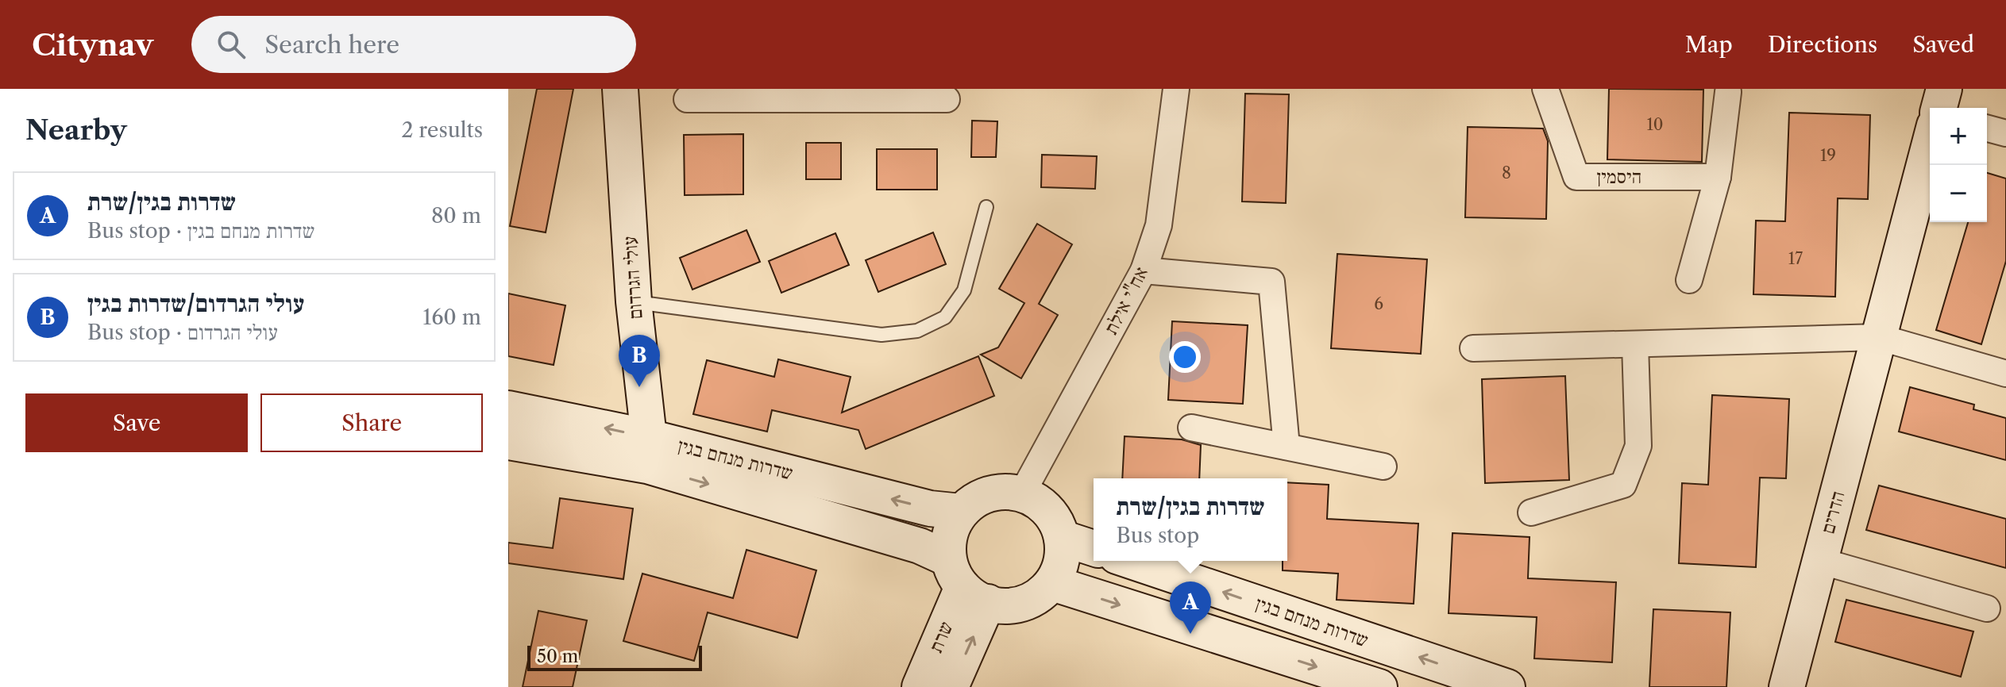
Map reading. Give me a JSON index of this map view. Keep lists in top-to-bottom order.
{
  "streets": {
    "street": [
      "היסמין",
      "עולי הגרדום",
      "אח\"י אילת",
      "שדרות מנחם בגין",
      "הדרים",
      "שרת"
    ]
  },
  "crossings": [
    ["עולי הגרדום", "שדרות מנחם בגין"],
    ["אח\"י אילת", "שדרות מנחם בגין"],
    ["אח\"י אילת", "שרת"],
    ["שדרות מנחם בגין", "שרת"]
  ],
  "house_numbers": [
    "10",
    "19",
    "8",
    "17",
    "6"
  ],
  "scale_bar": "50 m",
  "page": {
    "header": "Citynav",
    "search": "Search here",
    "nav": ["Map", "Directions", "Saved"],
    "heading": ["Nearby", "2 results"],
    "map_buttons": ["+", "−"],
    "list": [
      {
        "mark": "A",
        "name": "שדרות בגין/שרת",
        "note": "Bus stop · שדרות מנחם בגין",
        "value": "80 m"
      },
      {
        "mark": "B",
        "name": "עולי הגרדום/שדרות בגין",
        "note": "Bus stop · עולי הגרדום",
        "value": "160 m"
      }
    ],
    "pins": ["B", "A"],
    "buttons": ["Save", "Share"],
    "popup": ["שדרות בגין/שרת", "Bus stop"],
    "scale": "50 m"
  }
}
